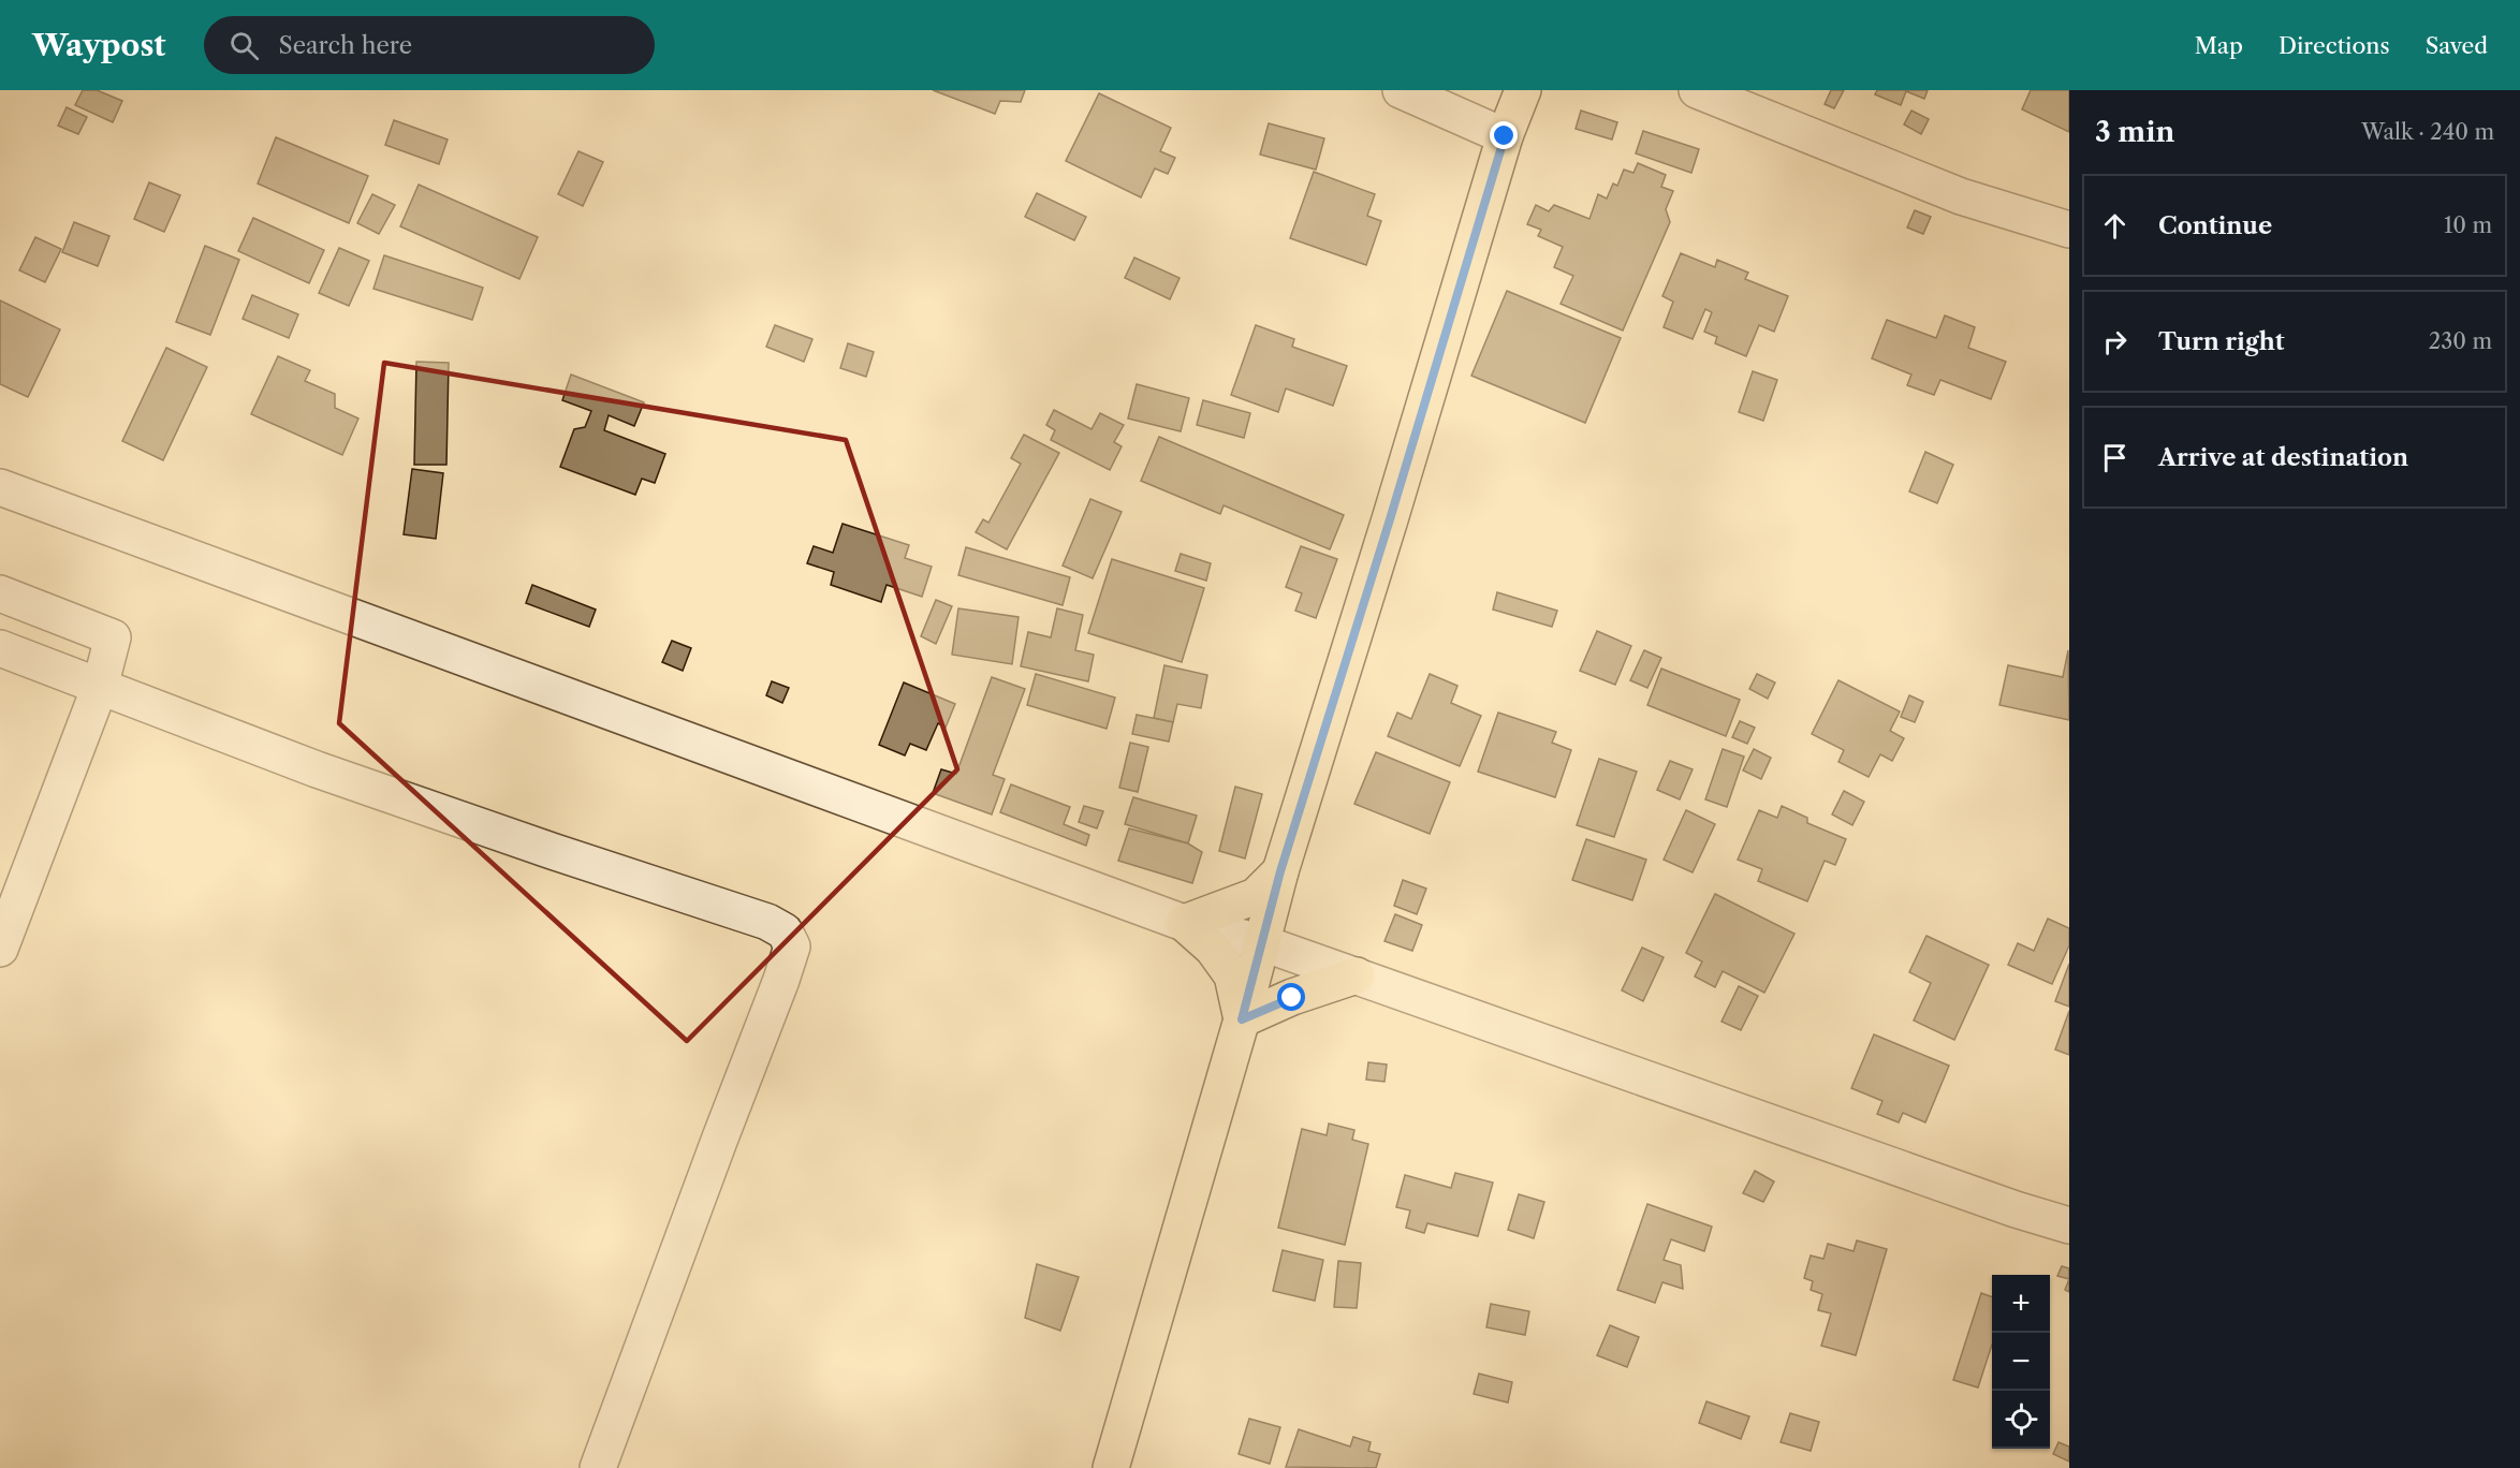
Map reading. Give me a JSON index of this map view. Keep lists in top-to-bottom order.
{
  "page": {
    "header": "Waypost",
    "search": "Search here",
    "nav": ["Map", "Directions", "Saved"],
    "heading": ["3 min", "Walk · 240 m"],
    "list": [
      ["Continue", "10 m"],
      ["Turn right", "230 m"],
      "Arrive at destination"
    ],
    "map_buttons": ["+", "−"]
  }
}
